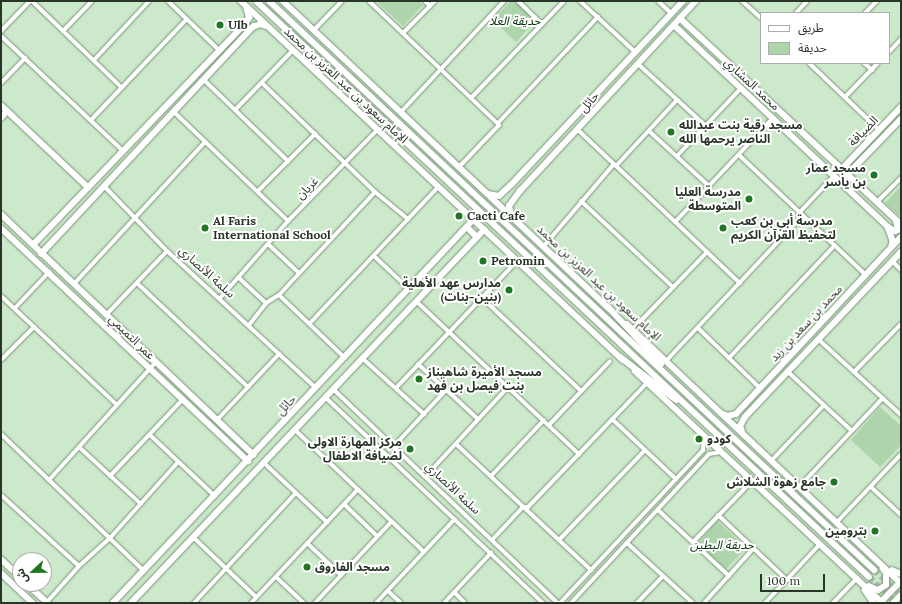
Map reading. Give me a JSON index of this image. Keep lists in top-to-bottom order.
{
  "streets": {
    "main road": ["الإمام سعود بن عبد العزيز بن محمد"],
    "street": [
      "محمد المشاري",
      "حائل",
      "الضيافة",
      "غريان",
      "سلمة الأنصاري",
      "محمد بن سعد بن زيد",
      "عمر التميمي"
    ]
  },
  "crossings": [
    ["محمد المشاري", "حائل"],
    ["محمد المشاري", "الضيافة"],
    ["الإمام سعود بن عبد العزيز بن محمد", "حائل"],
    ["الإمام سعود بن عبد العزيز بن محمد", "غريان"],
    ["حائل", "سلمة الأنصاري"],
    ["حائل", "عمر التميمي"],
    ["غريان", "سلمة الأنصاري"]
  ],
  "parks": ["حديقة العلا", "حديقة البطين"],
  "places": [
    "Ulb",
    "مسجد رقية بنت عبدالله الناصر يرحمها الله",
    "مسجد عمار بن ياسر",
    "مدرسة العليا المتوسطة",
    "Cacti Cafe",
    "Al Faris International School",
    "مدرسة أبي بن كعب لتحفيظ القرآن الكريم",
    "Petromin",
    "مدارس عهد الأهلية (بنين-بنات)",
    "مسجد الأميرة شاهيناز بنت فيصل بن فهد",
    "كودو",
    "مركز المهارة الاولى لضيافة الاطفال",
    "جامع زهوة الشلاش",
    "بترومين",
    "مسجد الفاروق"
  ],
  "legend": ["طريق", "حديقة"],
  "scale_bar": "100 m",
  "north": "left"
}
